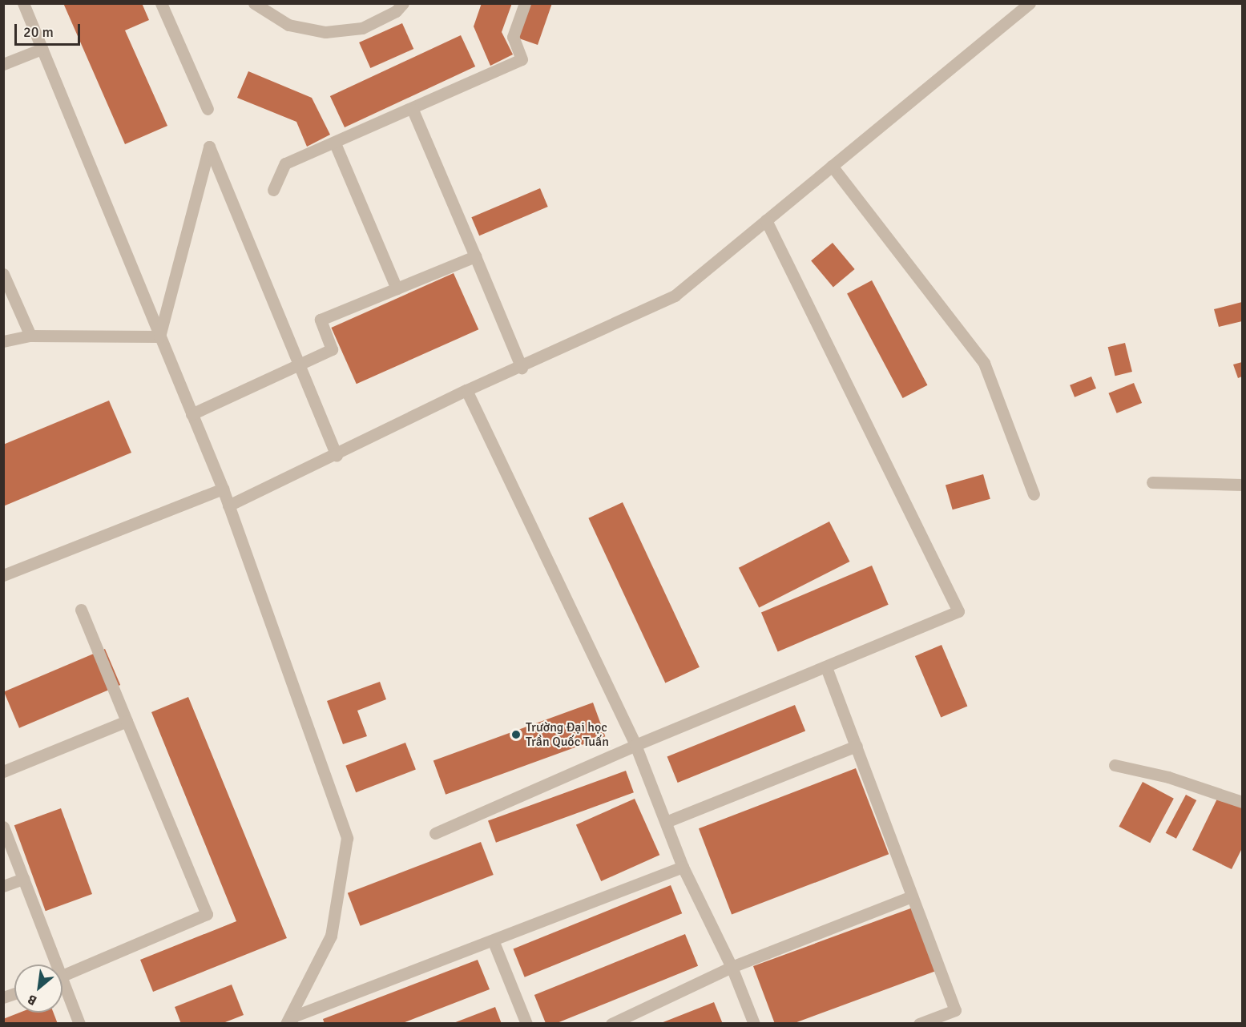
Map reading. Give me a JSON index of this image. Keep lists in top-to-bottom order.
{
  "places": ["Trường Đại học Trần Quốc Tuấn"],
  "scale_bar": "20 m",
  "north": "bottom left"
}
